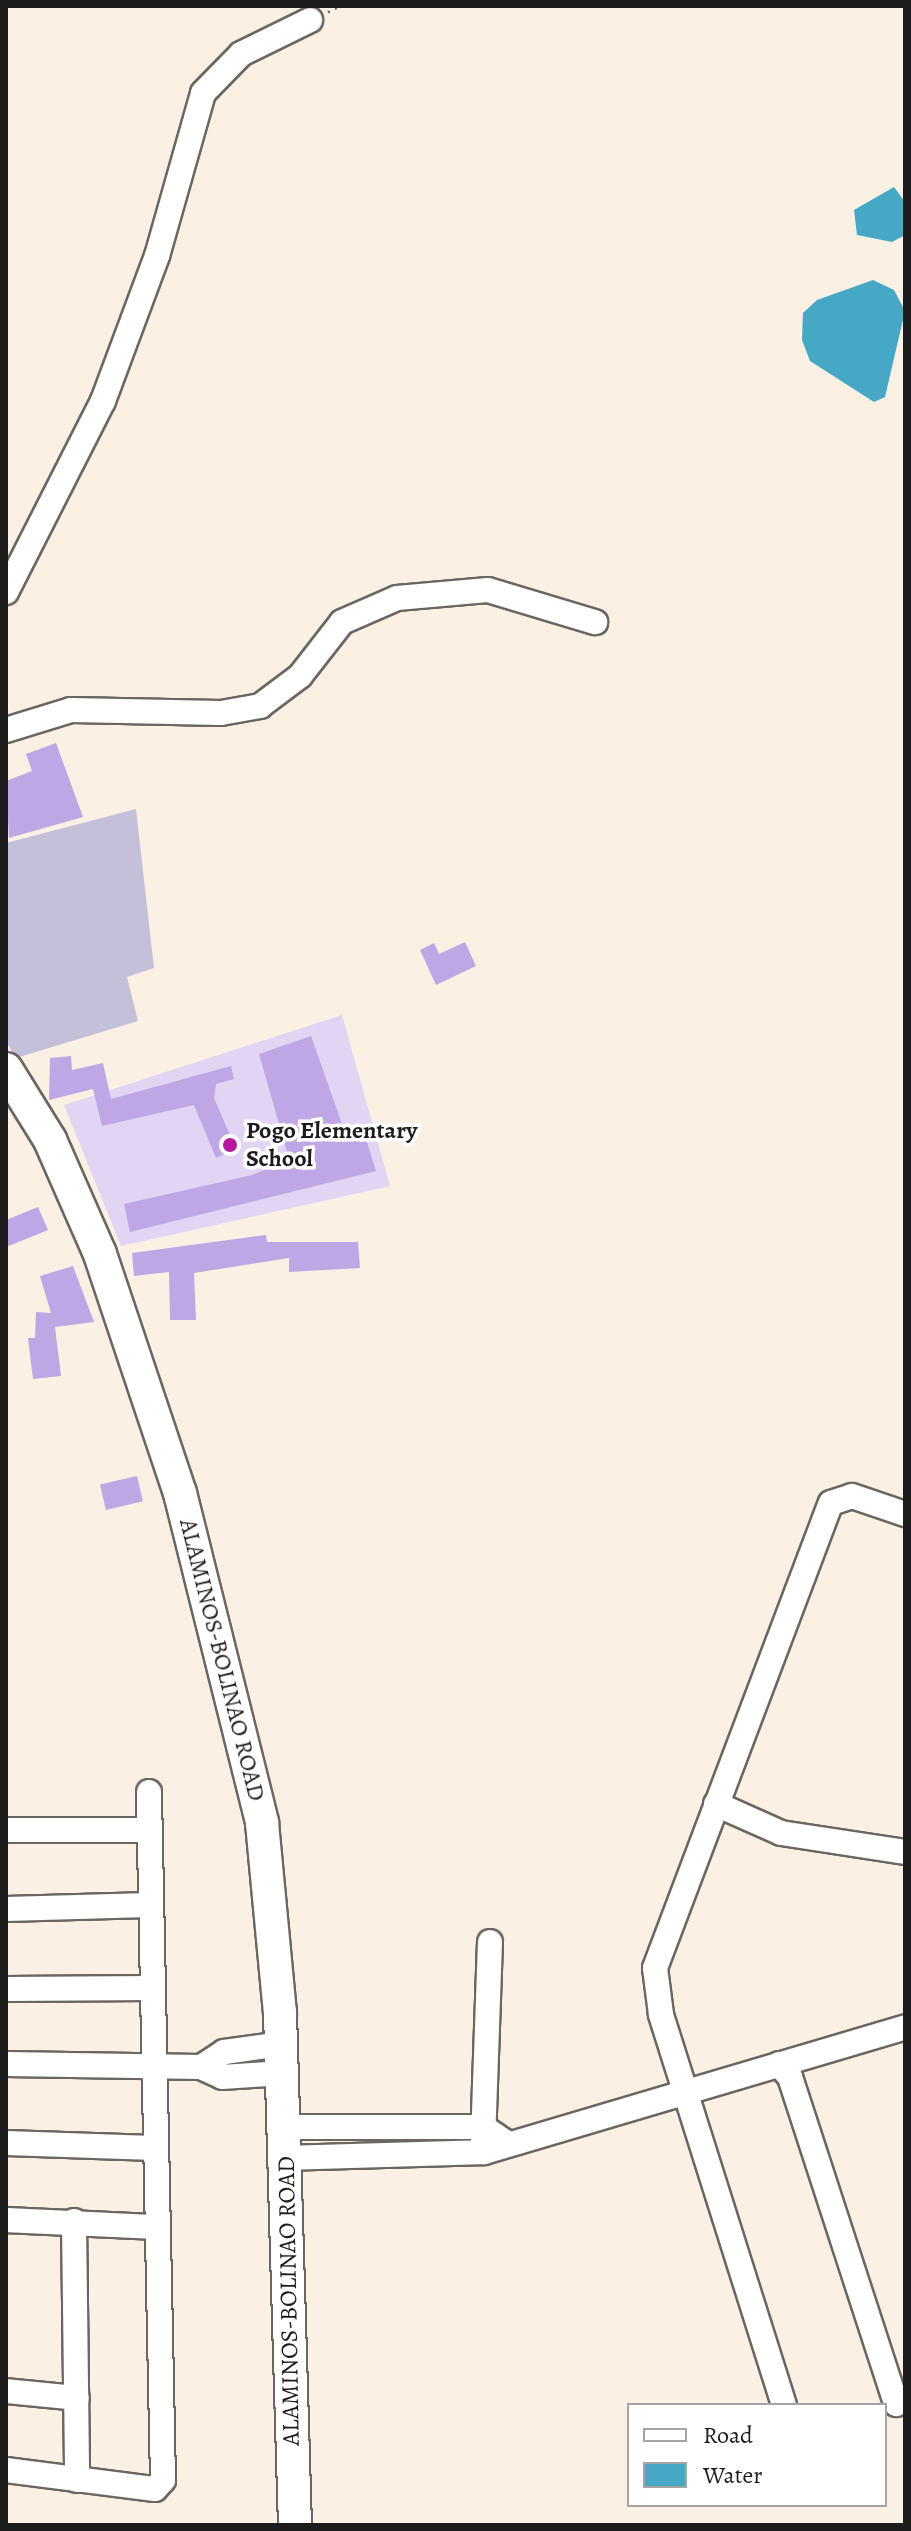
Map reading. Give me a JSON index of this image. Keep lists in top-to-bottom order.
{
  "streets": {
    "main road": ["ALAMINOS-BOLINAO ROAD"]
  },
  "places": ["Pogo Elementary School"],
  "legend": ["Road", "Water"]
}
